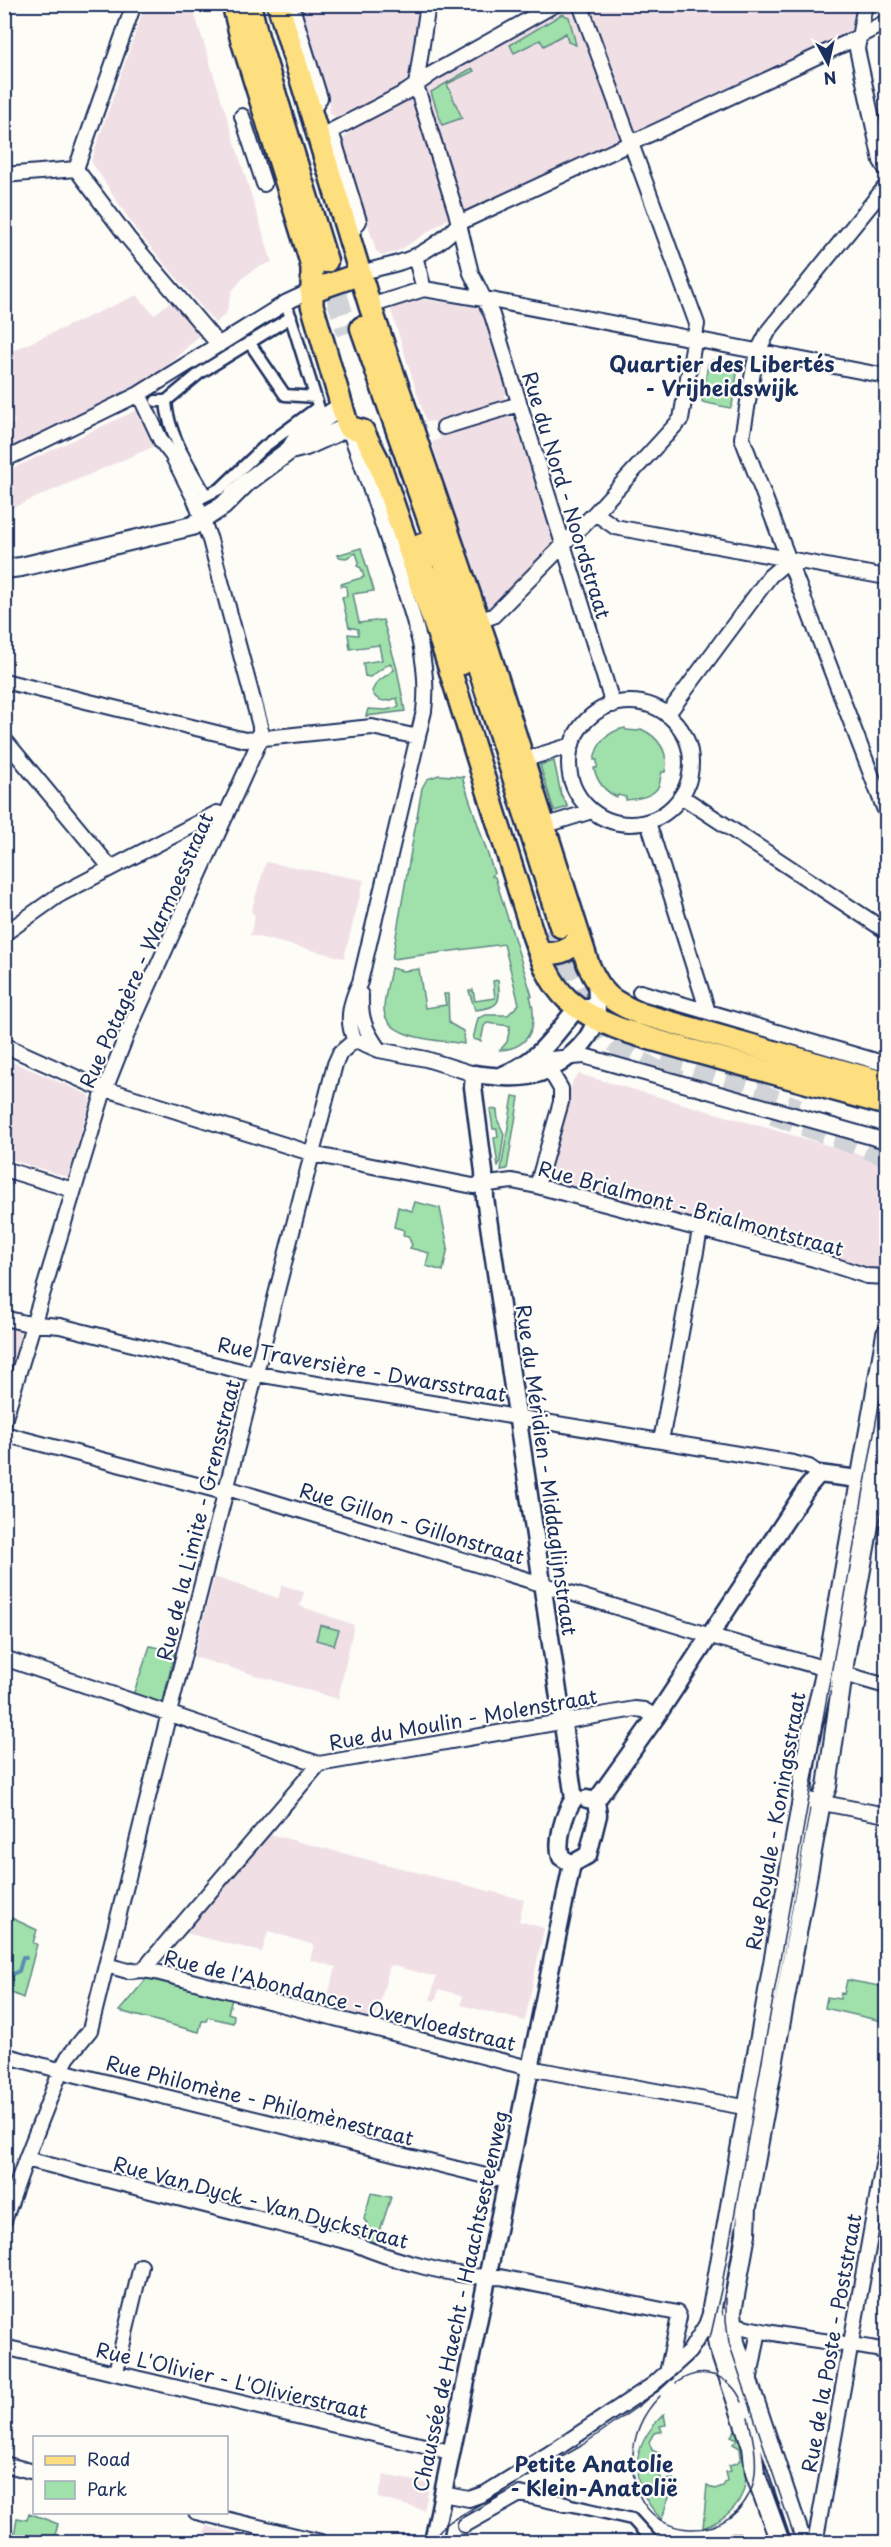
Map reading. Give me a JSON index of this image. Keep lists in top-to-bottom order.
{
  "streets": {
    "main road": ["Rue Royale - Koningsstraat"],
    "street": [
      "Rue du Nord - Noordstraat",
      "Rue Potagère - Warmoesstraat",
      "Rue Brialmont - Brialmontstraat",
      "Rue Traversière - Dwarsstraat",
      "Rue du Méridien - Middaglijnstraat",
      "Rue de la Limite - Grensstraat",
      "Rue Gillon - Gillonstraat",
      "Rue du Moulin - Molenstraat",
      "Rue de l'Abondance - Overvloedstraat",
      "Rue Philomène - Philomènestraat",
      "Rue Van Dyck - Van Dyckstraat",
      "Chaussée de Haecht - Haachtsesteenweg",
      "Rue de la Poste - Poststraat",
      "Rue L'Olivier - L'Olivierstraat"
    ]
  },
  "crossings": [
    ["Rue Potagère - Warmoesstraat", "Rue Brialmont - Brialmontstraat"],
    ["Rue Potagère - Warmoesstraat", "Rue Traversière - Dwarsstraat"],
    ["Rue Brialmont - Brialmontstraat", "Rue du Méridien - Middaglijnstraat"],
    ["Rue Brialmont - Brialmontstraat", "Rue de la Limite - Grensstraat"],
    ["Rue Traversière - Dwarsstraat", "Rue du Méridien - Middaglijnstraat"],
    ["Rue Traversière - Dwarsstraat", "Rue de la Limite - Grensstraat"],
    ["Rue du Méridien - Middaglijnstraat", "Rue Gillon - Gillonstraat"],
    ["Rue du Méridien - Middaglijnstraat", "Rue du Moulin - Molenstraat"],
    ["Rue du Méridien - Middaglijnstraat", "Chaussée de Haecht - Haachtsesteenweg"],
    ["Rue de la Limite - Grensstraat", "Rue Gillon - Gillonstraat"],
    ["Rue de la Limite - Grensstraat", "Rue du Moulin - Molenstraat"],
    ["Rue de la Limite - Grensstraat", "Rue de l'Abondance - Overvloedstraat"],
    ["Rue de la Limite - Grensstraat", "Rue Philomène - Philomènestraat"],
    ["Rue de la Limite - Grensstraat", "Rue Van Dyck - Van Dyckstraat"],
    ["Rue Gillon - Gillonstraat", "Rue Royale - Koningsstraat"],
    ["Rue Royale - Koningsstraat", "Rue de l'Abondance - Overvloedstraat"],
    ["Rue de l'Abondance - Overvloedstraat", "Chaussée de Haecht - Haachtsesteenweg"],
    ["Rue Philomène - Philomènestraat", "Chaussée de Haecht - Haachtsesteenweg"],
    ["Rue Van Dyck - Van Dyckstraat", "Chaussée de Haecht - Haachtsesteenweg"],
    ["Chaussée de Haecht - Haachtsesteenweg", "Rue L'Olivier - L'Olivierstraat"]
  ],
  "districts": ["Quartier des Libertés - Vrijheidswijk", "Petite Anatolie - Klein-Anatolië"],
  "legend": ["Road", "Park"],
  "north": "bottom"
}
